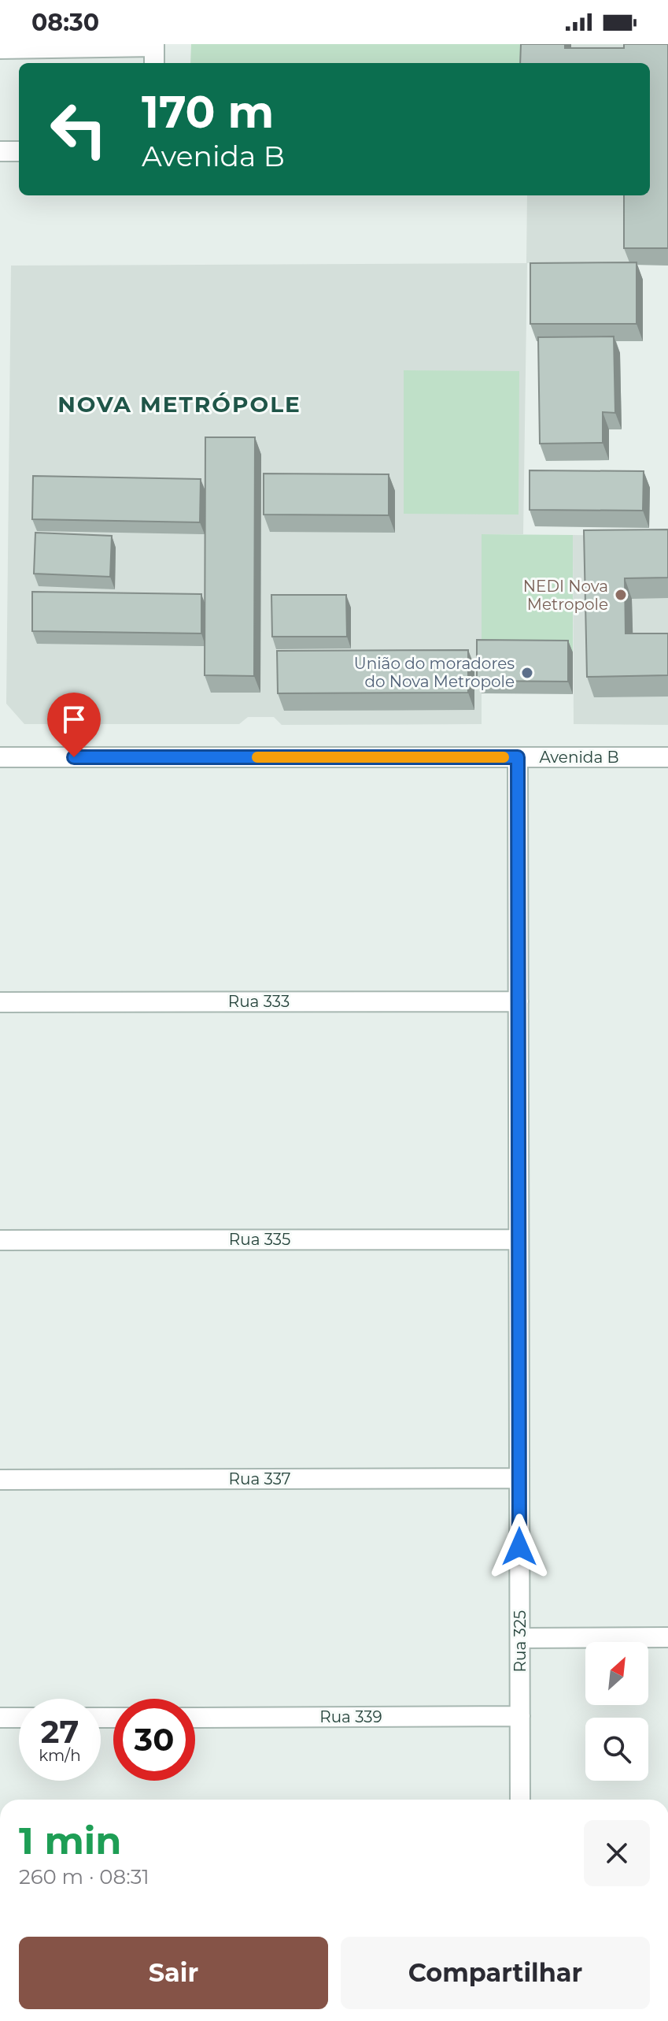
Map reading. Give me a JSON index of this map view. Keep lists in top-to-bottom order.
{
  "streets": {
    "street": [
      "Avenida B",
      "Rua 333",
      "Rua 335",
      "Rua 337",
      "Rua 325",
      "Rua 339"
    ]
  },
  "crossings": [
    ["Avenida B", "Rua 325"],
    ["Rua 333", "Rua 325"],
    ["Rua 335", "Rua 325"],
    ["Rua 337", "Rua 325"],
    ["Rua 325", "Rua 339"]
  ],
  "districts": ["NOVA METRÓPOLE"],
  "places": ["NEDI Nova Metropole", "União do moradores do Nova Metropole"],
  "north": "top right",
  "page": {
    "status": "08:30",
    "turn": ["170 m", "Avenida B"],
    "speed": "27 km/h",
    "limit": "30",
    "heading": ["1 min", "260 m · 08:31"],
    "buttons": ["Sair", "Compartilhar"]
  }
}
